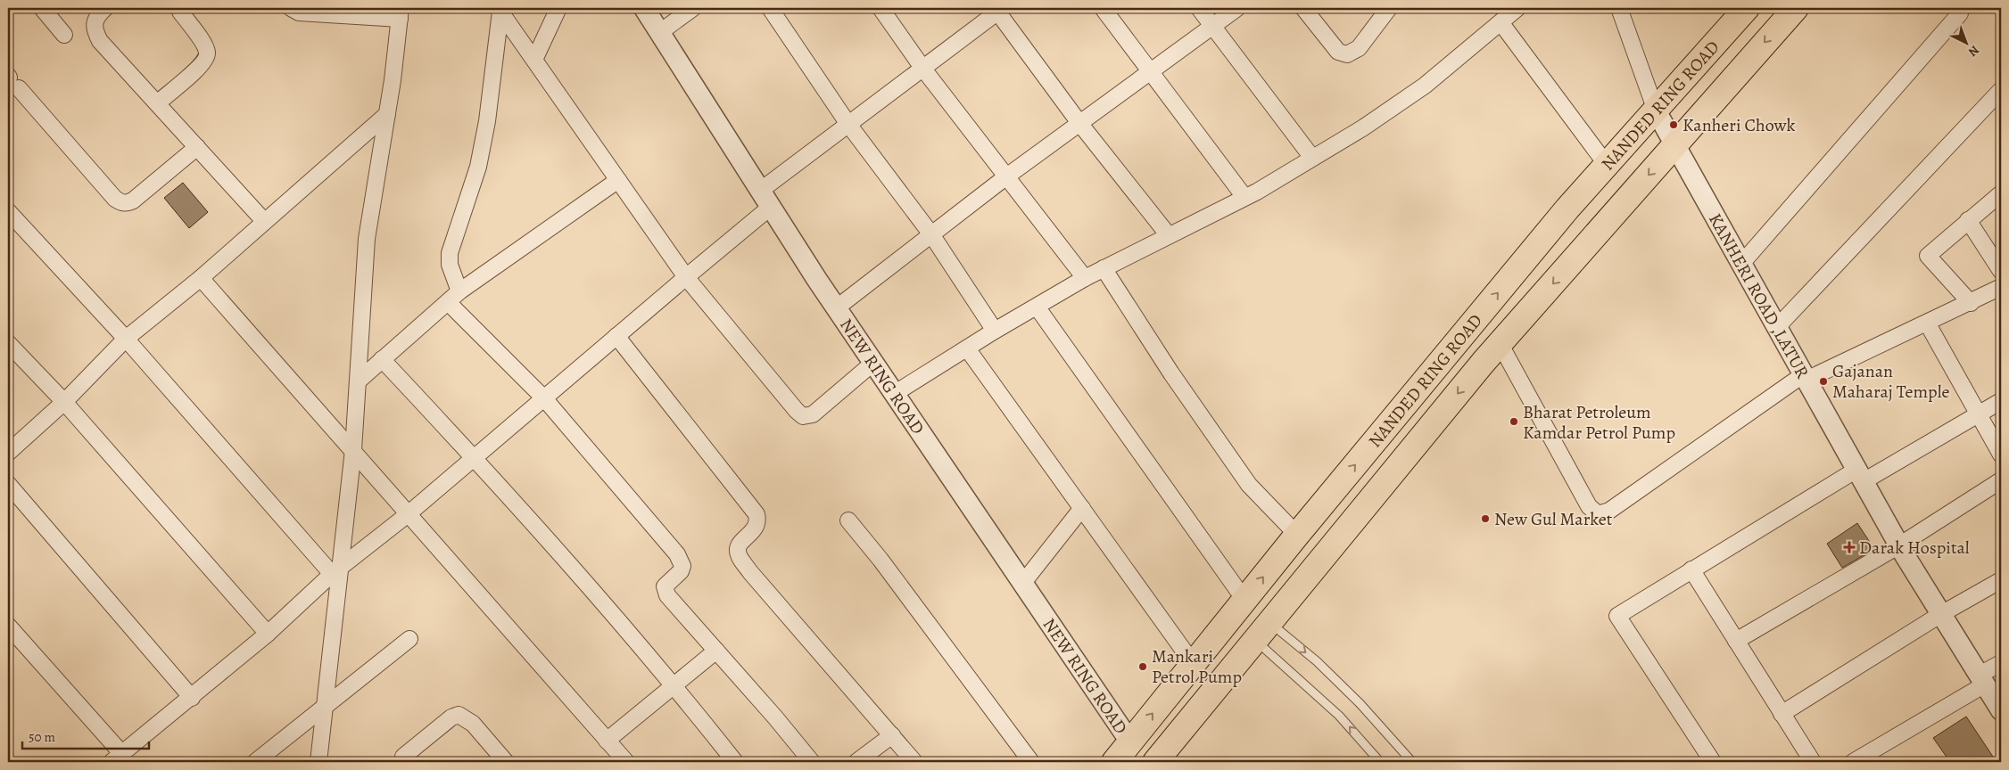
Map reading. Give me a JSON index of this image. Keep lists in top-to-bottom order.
{
  "streets": {
    "highway": ["NANDED RING ROAD"],
    "street": ["KANHERI ROAD ,LATUR", "NEW RING ROAD"]
  },
  "crossings": [
    ["NANDED RING ROAD", "KANHERI ROAD ,LATUR"],
    ["NANDED RING ROAD", "NEW RING ROAD"]
  ],
  "places": {
    "other": [
      "Kanheri Chowk",
      "Gajanan Maharaj Temple",
      "Bharat Petroleum Kamdar Petrol Pump",
      "New Gul Market",
      "Mankari Petrol Pump"
    ],
    "health": ["Darak Hospital"]
  },
  "scale_bar": "50 m",
  "north": "bottom right"
}
